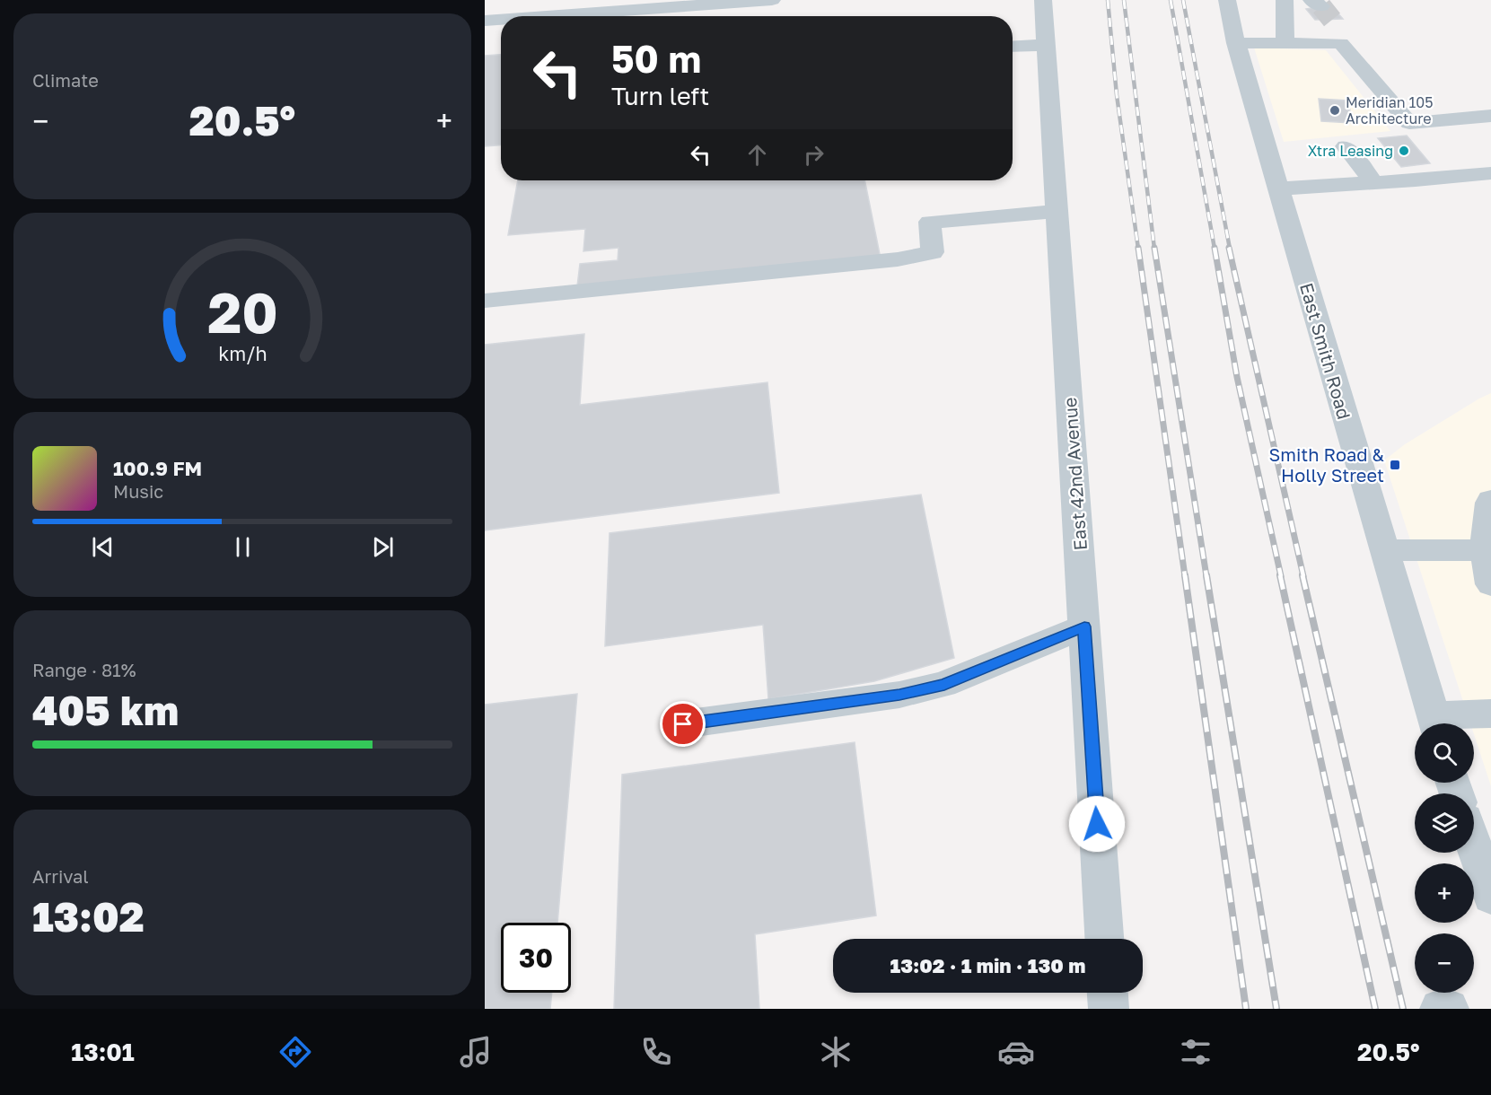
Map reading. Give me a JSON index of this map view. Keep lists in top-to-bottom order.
{
  "streets": {
    "street": ["East Smith Road", "East 42nd Avenue"]
  },
  "places": {
    "other": ["Meridian 105 Architecture", "Xtra Leasing"],
    "transit": ["Smith Road & Holly Street"]
  },
  "page": {
    "tile": [
      "Climate",
      ["Range · 81%", "405 km"],
      ["Arrival", "13:02"]
    ],
    "turn": ["50 m", "Turn left"],
    "heat": ["−", "20.5°", "+"],
    "song": ["100.9 FM", "Music"],
    "map_buttons": ["+", "−"],
    "limit": "30",
    "trip": "13:02 · 1 min · 130 m",
    "tabs": ["13:01", "20.5°"],
    "gauge": ["20", "km/h"]
  }
}
